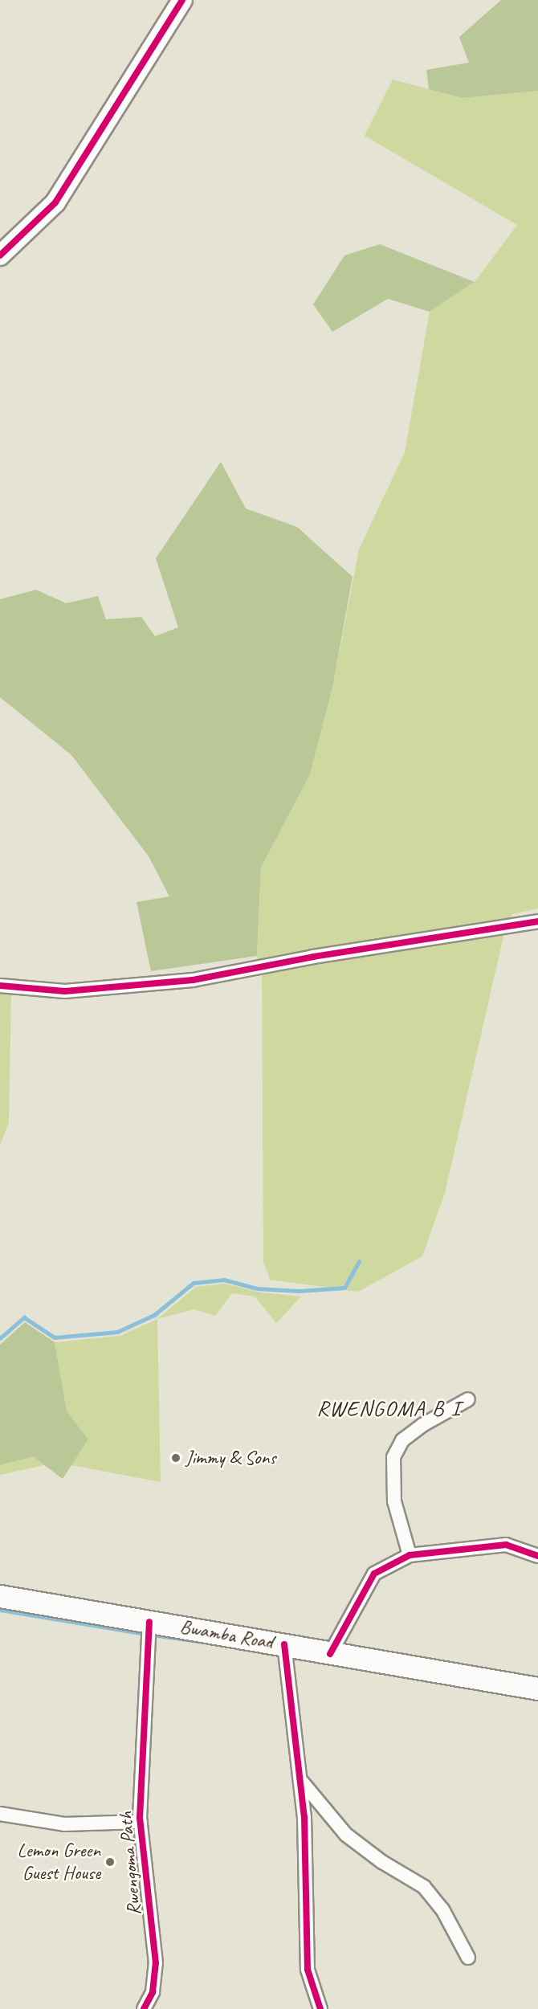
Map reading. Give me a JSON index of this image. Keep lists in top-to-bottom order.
{
  "streets": {
    "main road": ["Bwamba Road"],
    "street": ["Rwengoma Path"]
  },
  "crossings": [
    ["Bwamba Road", "Rwengoma Path"]
  ],
  "districts": ["RWENGOMA B I"],
  "places": ["Jimmy & Sons", "Lemon Green Guest House"]
}
